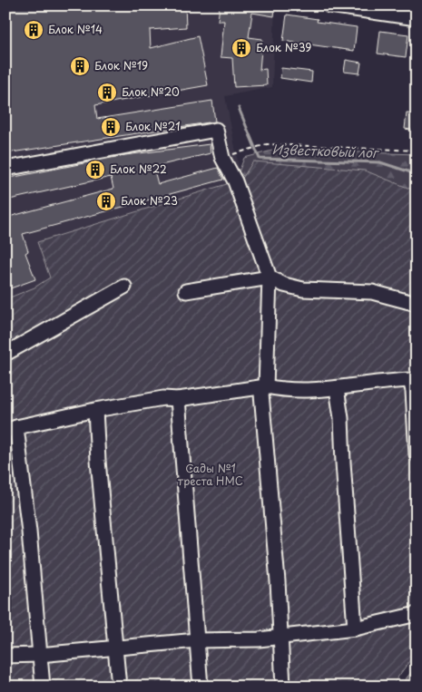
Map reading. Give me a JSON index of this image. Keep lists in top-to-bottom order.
{
  "water": ["Известковый лог"],
  "parks": ["Сады №1 треста НМС"],
  "places": {
    "building": [
      "Блок №14",
      "Блок №39",
      "Блок №19",
      "Блок №20",
      "Блок №21",
      "Блок №22",
      "Блок №23"
    ]
  }
}
